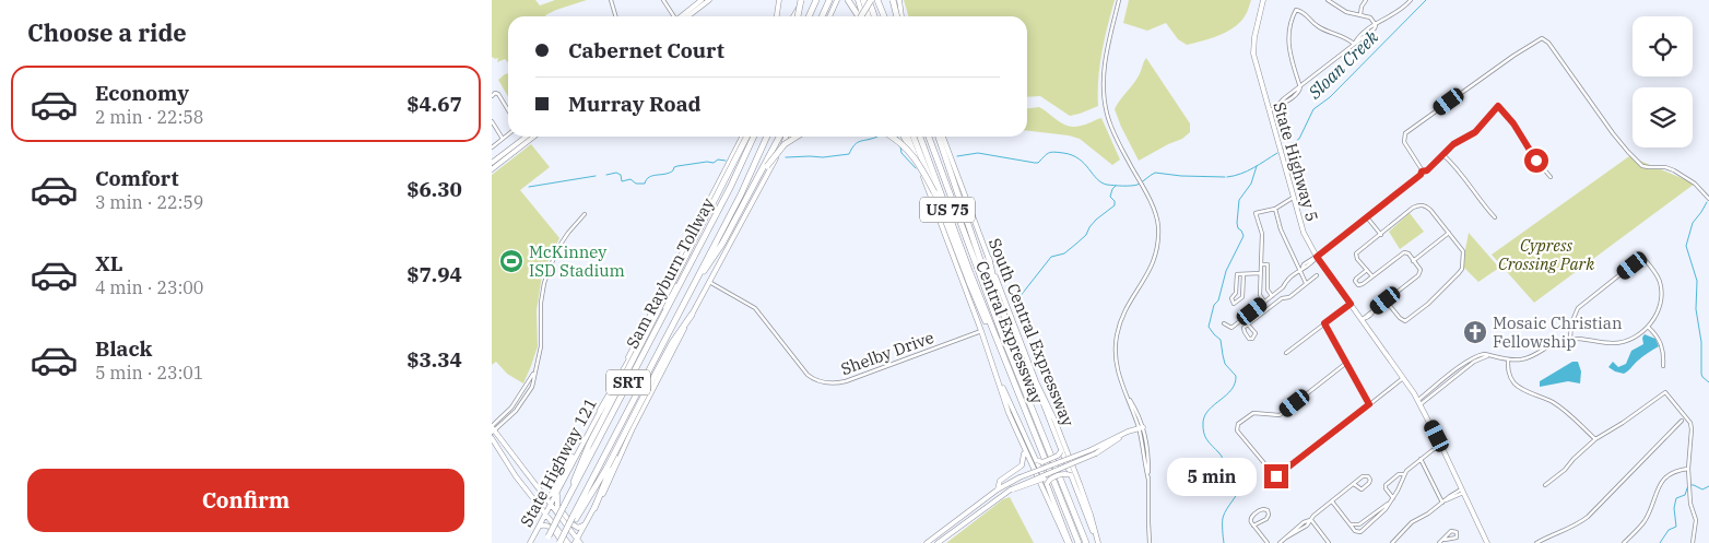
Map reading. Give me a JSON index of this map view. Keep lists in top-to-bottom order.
{
  "streets": {
    "highway": [
      "US 75",
      "Sam Rayburn Tollway",
      "Central Expressway",
      "SRT"
    ],
    "main road": ["State Highway 5", "South Central Expressway", "State Highway 121"],
    "street": ["Shelby Drive"]
  },
  "water": ["Sloan Creek"],
  "parks": ["Cypress Crossing Park"],
  "places": {
    "sports": ["McKinney ISD Stadium"],
    "church": ["Mosaic Christian Fellowship"]
  },
  "page": {
    "heading": "Choose a ride",
    "banner": ["Cabernet Court", "Murray Road"],
    "list": [
      {
        "name": "Economy",
        "note": "2 min · 22:58",
        "value": "$4.67"
      },
      {
        "name": "Comfort",
        "note": "3 min · 22:59",
        "value": "$6.30"
      },
      {
        "name": "XL",
        "note": "4 min · 23:00",
        "value": "$7.94"
      },
      {
        "name": "Black",
        "note": "5 min · 23:01",
        "value": "$3.34"
      }
    ],
    "buttons": "Confirm",
    "bubble": "5 min"
  }
}
